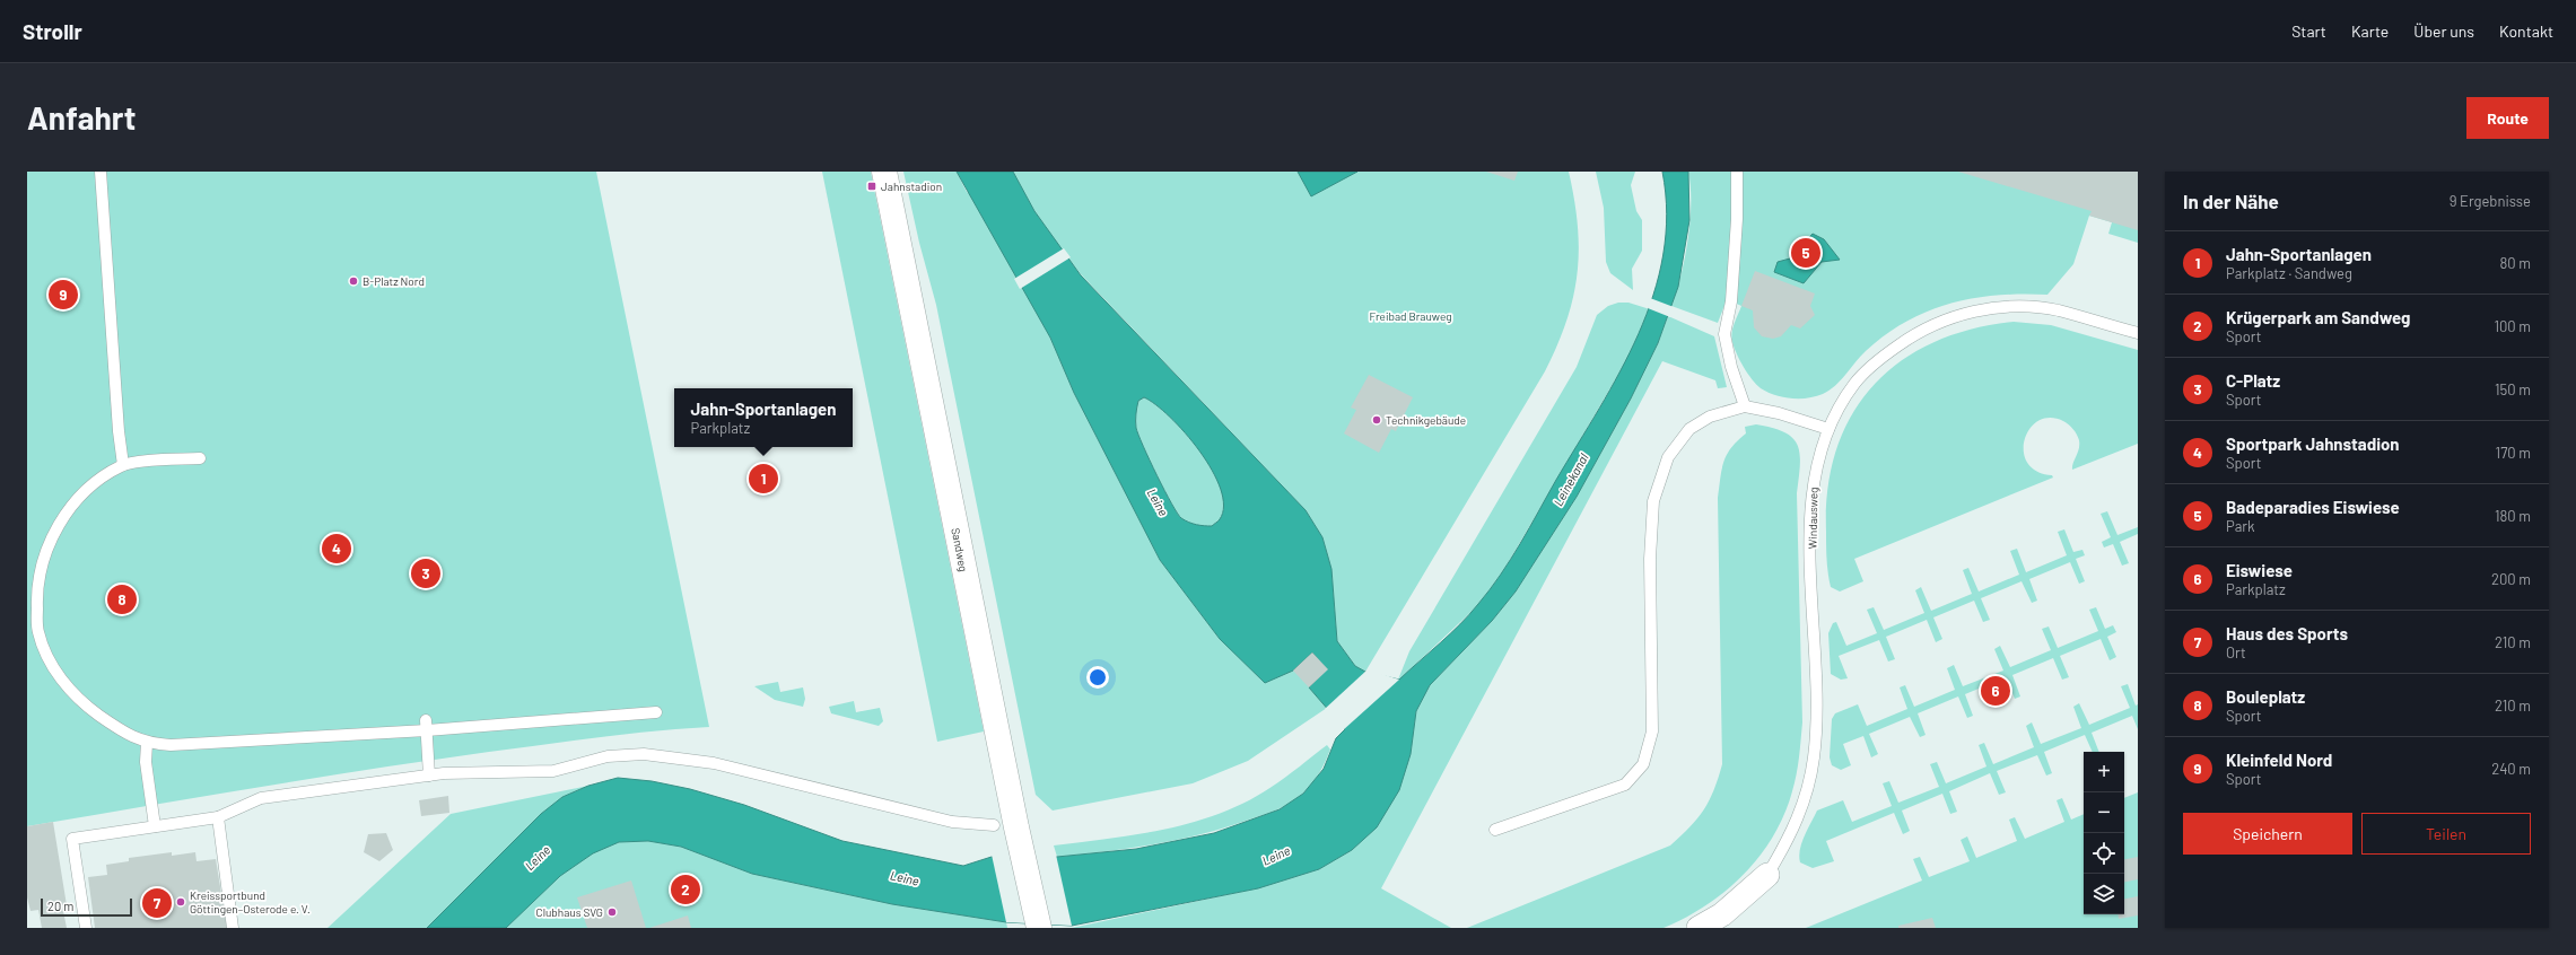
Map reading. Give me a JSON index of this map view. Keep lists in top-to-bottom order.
{
  "streets": {
    "street": ["Windausweg", "Sandweg"]
  },
  "water": ["Leinekanal", "Leine"],
  "parks": ["Freibad Brauweg"],
  "places": {
    "transit": ["Jahnstadion"],
    "other": [
      "B-Platz Nord",
      "Technikgebäude",
      "Kreissportbund Göttingen–Osterode e. V.",
      "Clubhaus SVG"
    ]
  },
  "scale_bar": "20 m",
  "page": {
    "header": "Strollr",
    "nav": [
      "Start",
      "Karte",
      "Über uns",
      "Kontakt"
    ],
    "buttons": [
      "Route",
      ["Speichern", "Teilen"]
    ],
    "title": "Anfahrt",
    "heading": ["In der Nähe", "9 Ergebnisse"],
    "list": [
      {
        "mark": "1",
        "name": "Jahn-Sportanlagen",
        "note": "Parkplatz · Sandweg",
        "value": "80 m"
      },
      {
        "mark": "2",
        "name": "Krügerpark am Sandweg",
        "note": "Sport",
        "value": "100 m"
      },
      {
        "mark": "3",
        "name": "C-Platz",
        "note": "Sport",
        "value": "150 m"
      },
      {
        "mark": "4",
        "name": "Sportpark Jahnstadion",
        "note": "Sport",
        "value": "170 m"
      },
      {
        "mark": "5",
        "name": "Badeparadies Eiswiese",
        "note": "Park",
        "value": "180 m"
      },
      {
        "mark": "6",
        "name": "Eiswiese",
        "note": "Parkplatz",
        "value": "200 m"
      },
      {
        "mark": "7",
        "name": "Haus des Sports",
        "note": "Ort",
        "value": "210 m"
      },
      {
        "mark": "8",
        "name": "Bouleplatz",
        "note": "Sport",
        "value": "210 m"
      },
      {
        "mark": "9",
        "name": "Kleinfeld Nord",
        "note": "Sport",
        "value": "240 m"
      }
    ],
    "pins": [
      "5",
      "9",
      "1",
      "4",
      "3",
      "8",
      "6",
      "2",
      "7"
    ],
    "popup": ["Jahn-Sportanlagen", "Parkplatz"],
    "map_buttons": ["+", "−"],
    "scale": "20 m"
  }
}
